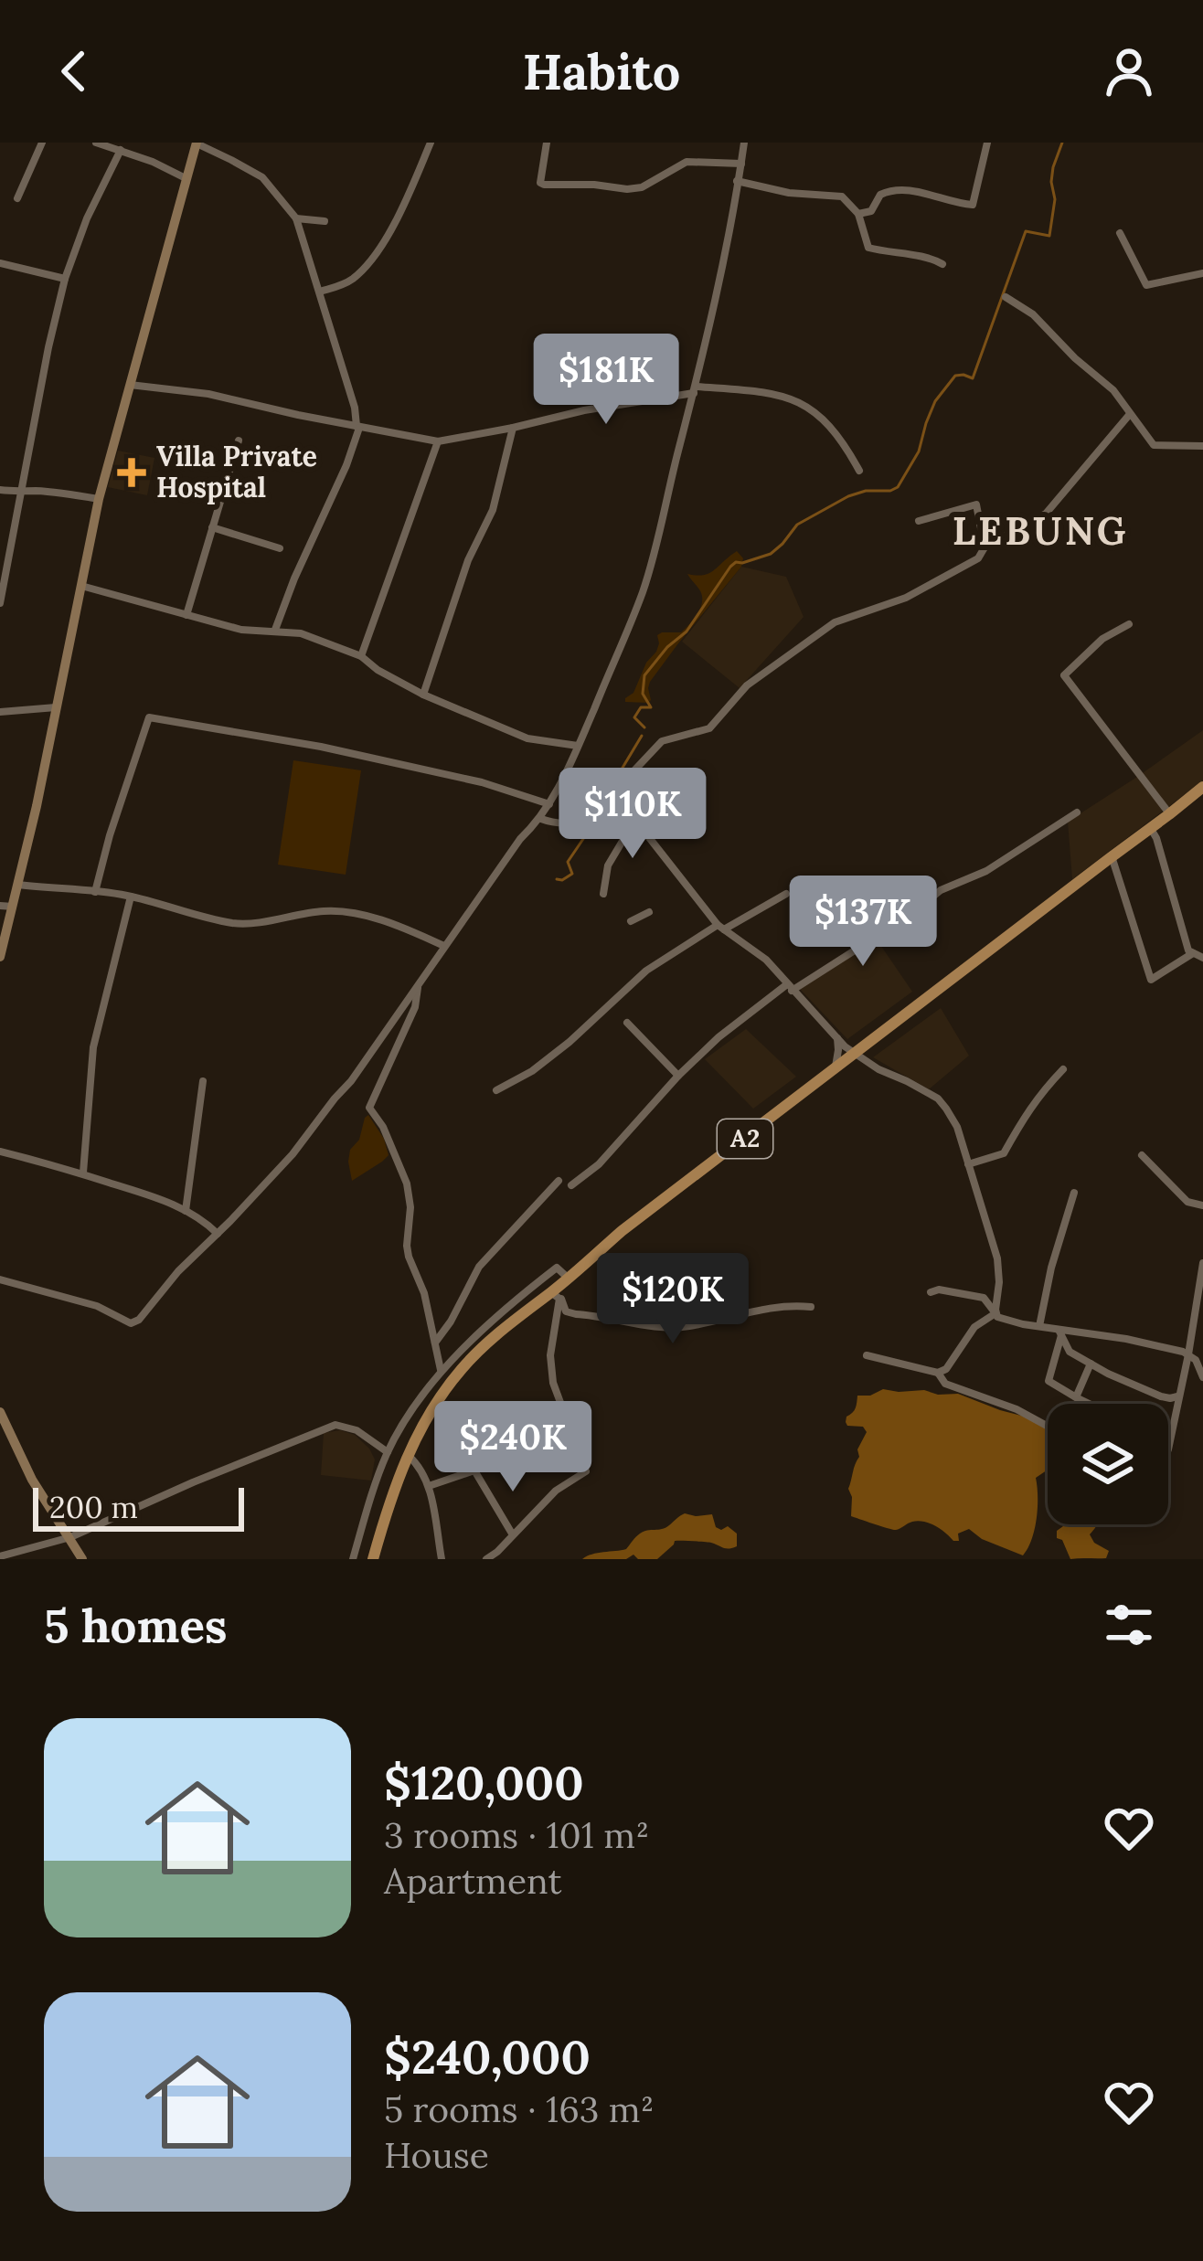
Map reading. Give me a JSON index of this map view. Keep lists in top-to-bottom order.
{
  "streets": {
    "main road": ["A2"]
  },
  "districts": ["LEBUNG"],
  "places": {
    "health": ["Villa Private Hospital"]
  },
  "scale_bar": "200 m",
  "page": {
    "header": "Habito",
    "price": [
      "$181K",
      "$110K",
      "$137K",
      "$120K",
      "$240K"
    ],
    "scale": "200 m",
    "heading": "5 homes",
    "list": [
      {
        "name": "$120,000",
        "note": "3 rooms · 101 m² · Apartment"
      },
      {
        "name": "$240,000",
        "note": "5 rooms · 163 m² · House"
      }
    ]
  }
}
